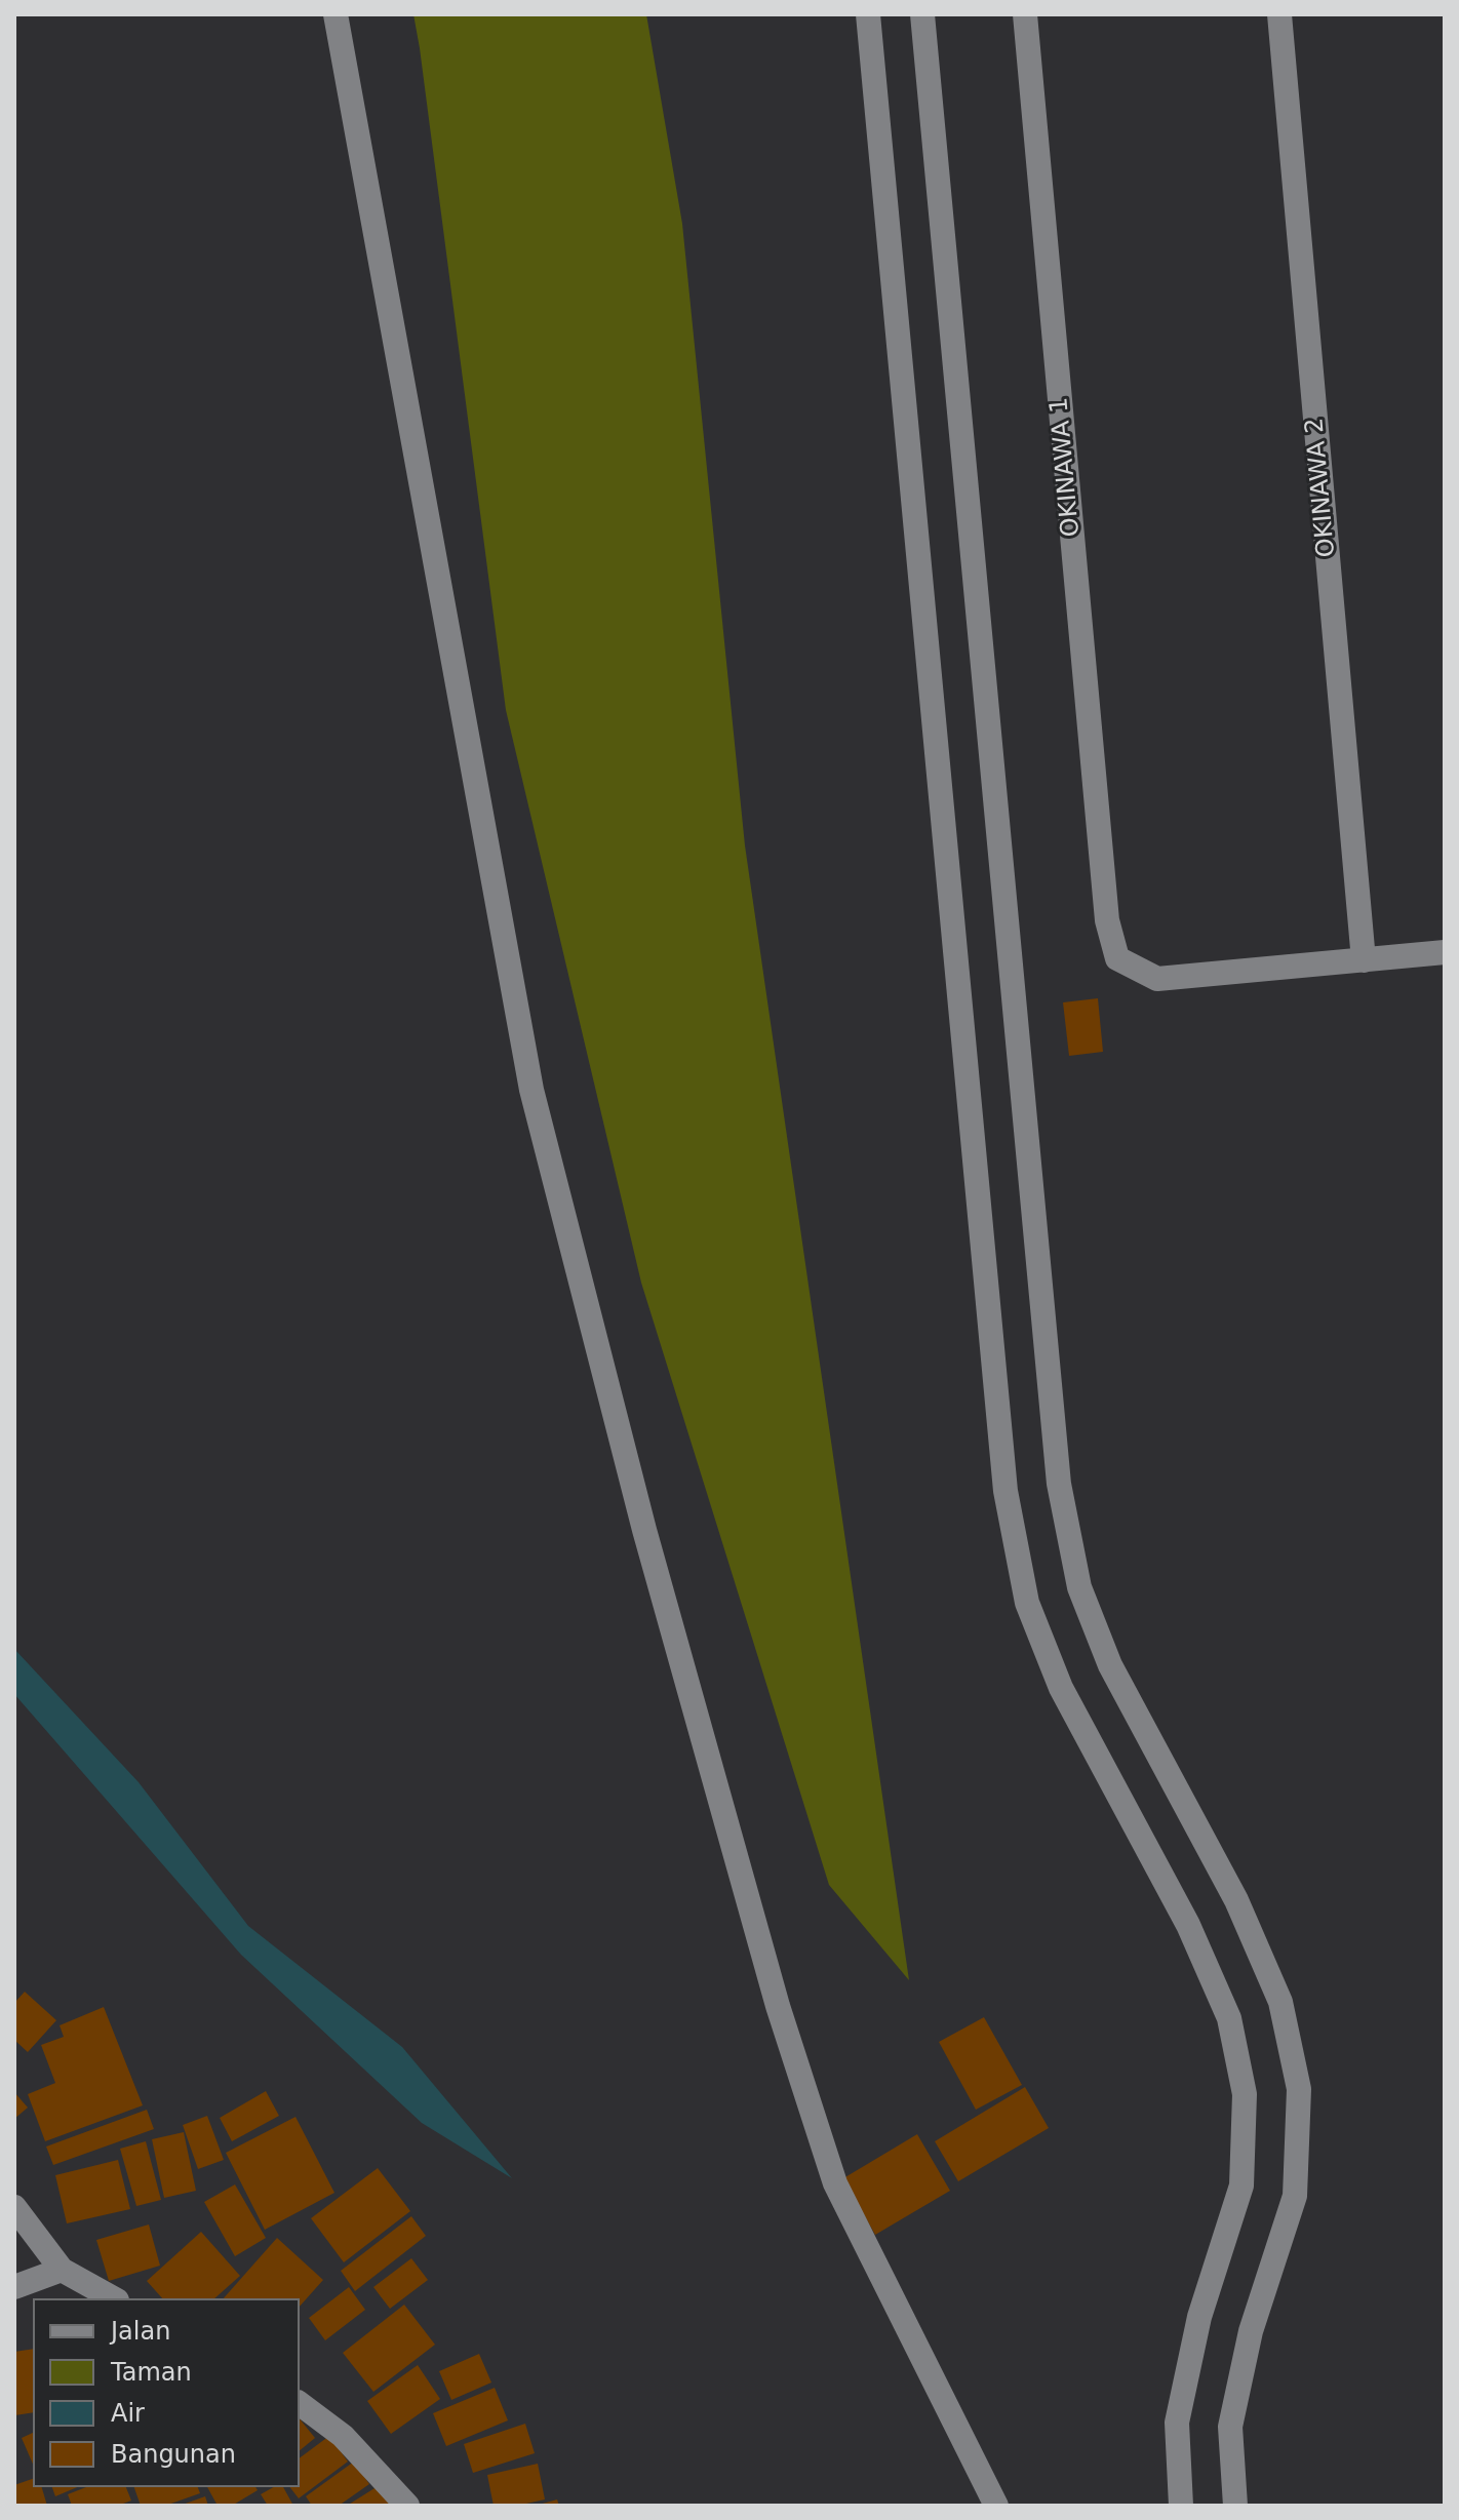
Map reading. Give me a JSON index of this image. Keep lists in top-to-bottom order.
{
  "streets": {
    "street": ["OKINAWA 1", "OKINAWA 2"]
  },
  "crossings": [
    ["OKINAWA 1", "OKINAWA 2"]
  ],
  "legend": [
    "Jalan",
    "Taman",
    "Air",
    "Bangunan"
  ]
}
